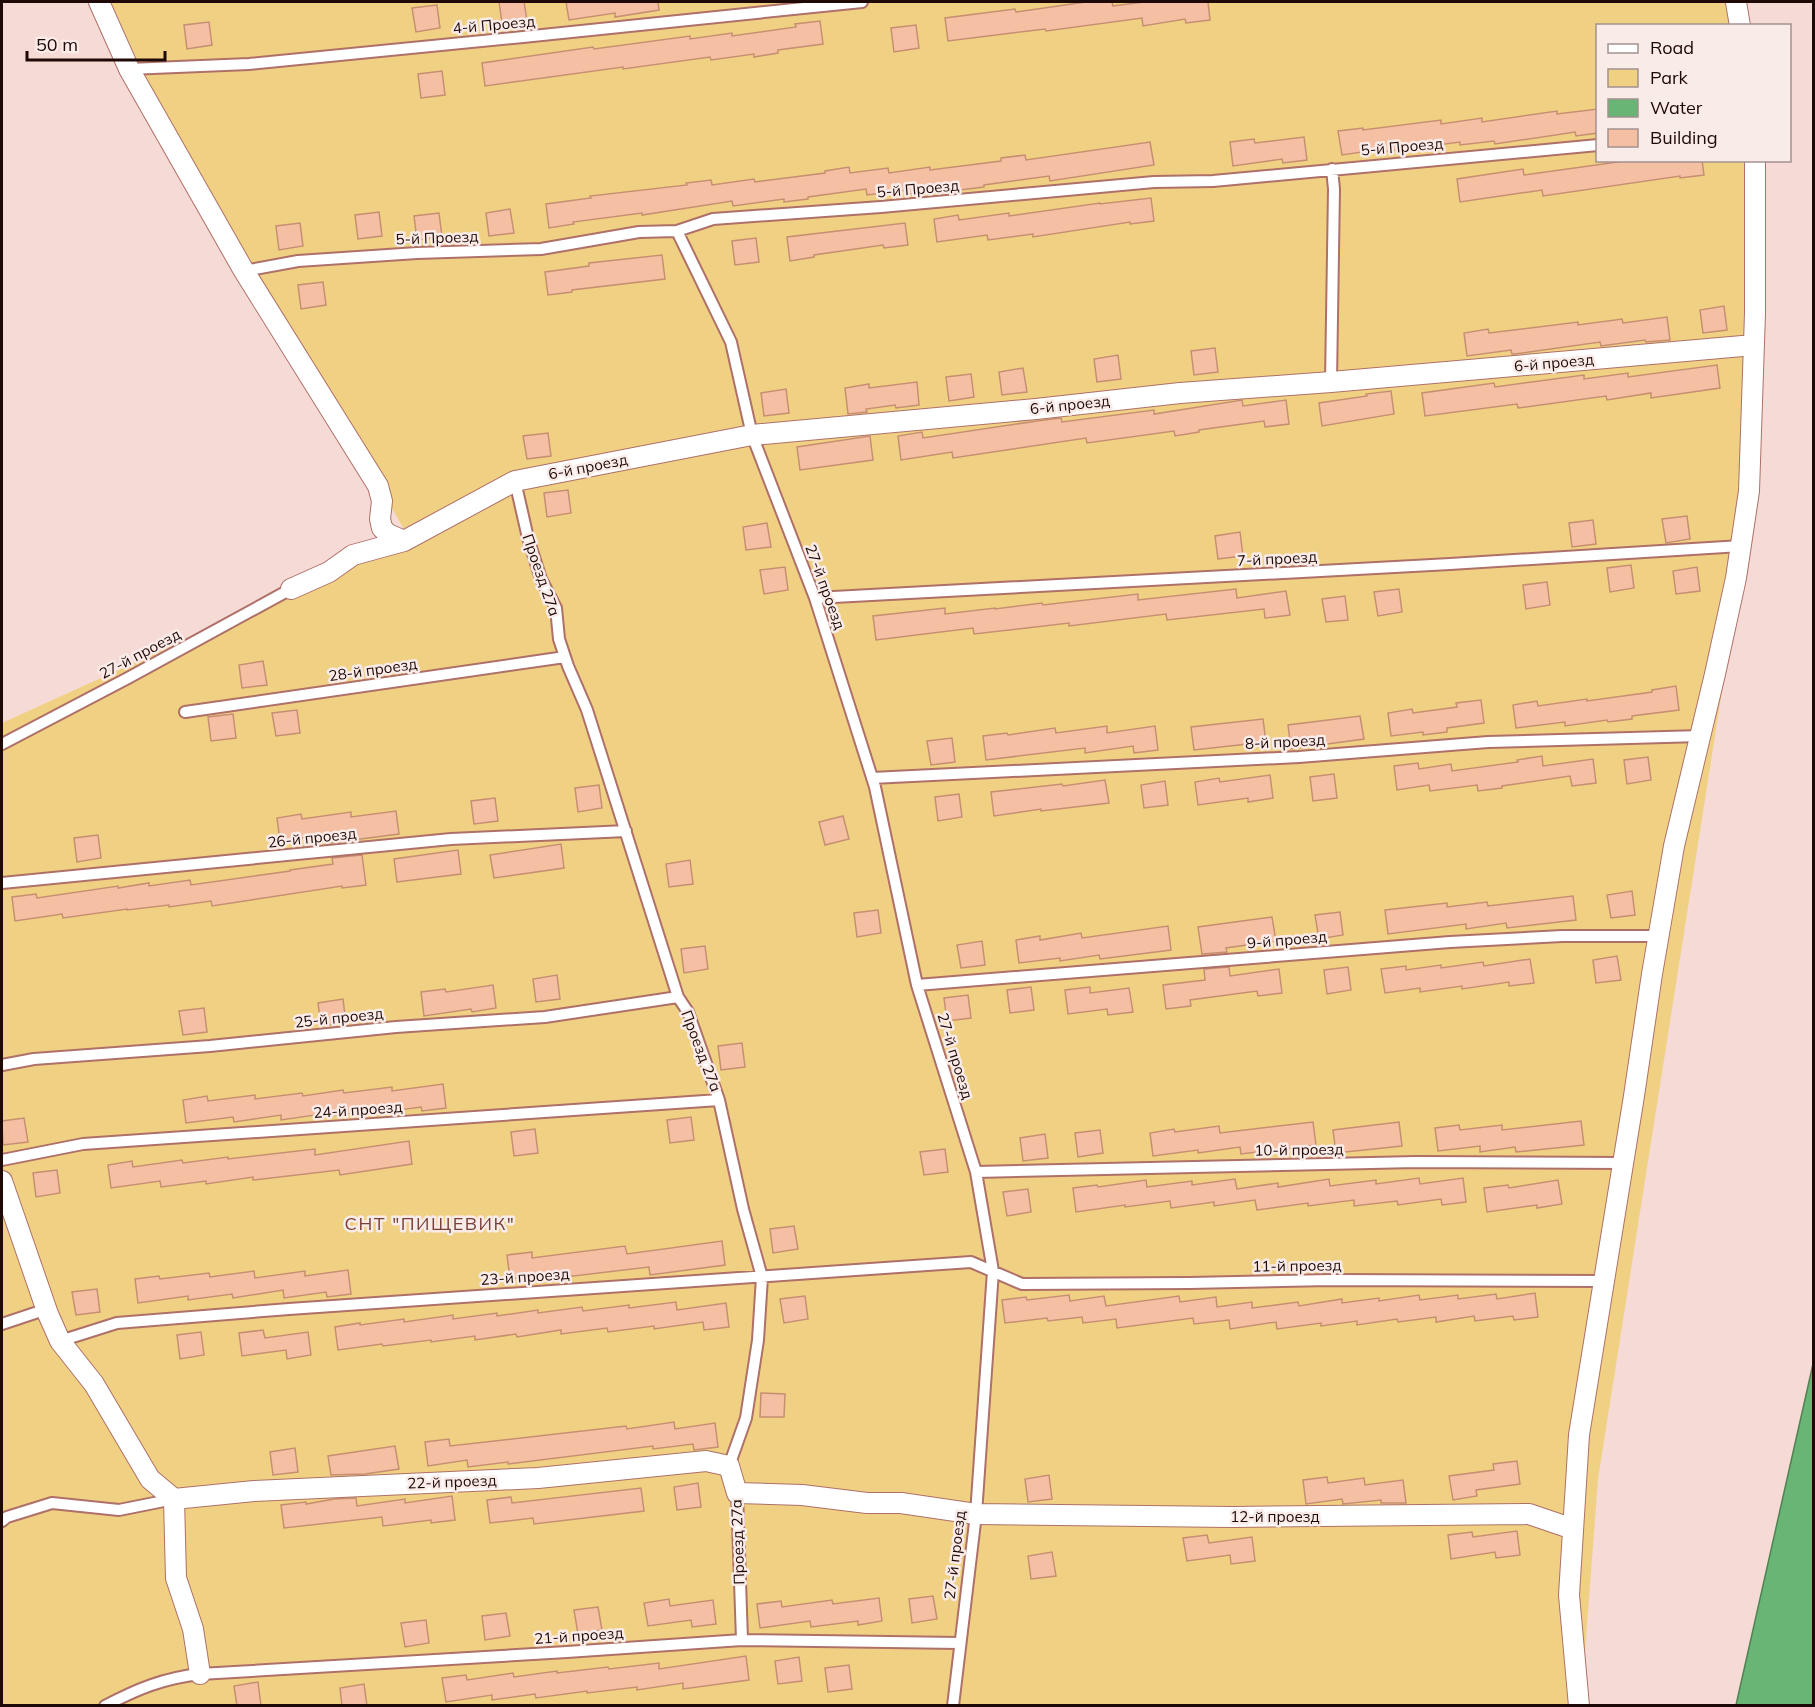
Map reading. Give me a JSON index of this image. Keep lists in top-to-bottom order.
{
  "streets": {
    "street": [
      "6-й проезд",
      "Проезд 27а",
      "22-й проезд",
      "12-й проезд"
    ],
    "lane": [
      "4-й Проезд",
      "5-й Проезд",
      "7-й проезд",
      "27-й проезд",
      "28-й проезд",
      "8-й проезд",
      "26-й проезд",
      "9-й проезд",
      "25-й проезд",
      "24-й проезд",
      "10-й проезд",
      "11-й проезд",
      "23-й проезд",
      "21-й проезд"
    ]
  },
  "crossings": [
    ["5-й Проезд", "27-й проезд"],
    ["6-й проезд", "Проезд 27а"],
    ["6-й проезд", "27-й проезд"],
    ["7-й проезд", "27-й проезд"],
    ["Проезд 27а", "28-й проезд"],
    ["Проезд 27а", "26-й проезд"],
    ["Проезд 27а", "25-й проезд"],
    ["Проезд 27а", "24-й проезд"],
    ["Проезд 27а", "23-й проезд"],
    ["Проезд 27а", "22-й проезд"],
    ["Проезд 27а", "21-й проезд"],
    ["27-й проезд", "8-й проезд"],
    ["27-й проезд", "9-й проезд"],
    ["27-й проезд", "10-й проезд"],
    ["27-й проезд", "11-й проезд"],
    ["27-й проезд", "23-й проезд"],
    ["27-й проезд", "12-й проезд"],
    ["27-й проезд", "21-й проезд"],
    ["11-й проезд", "23-й проезд"]
  ],
  "districts": ["СНТ \"ПИЩЕВИК\""],
  "legend": [
    "Road",
    "Park",
    "Water",
    "Building"
  ],
  "scale_bar": "50 m"
}
